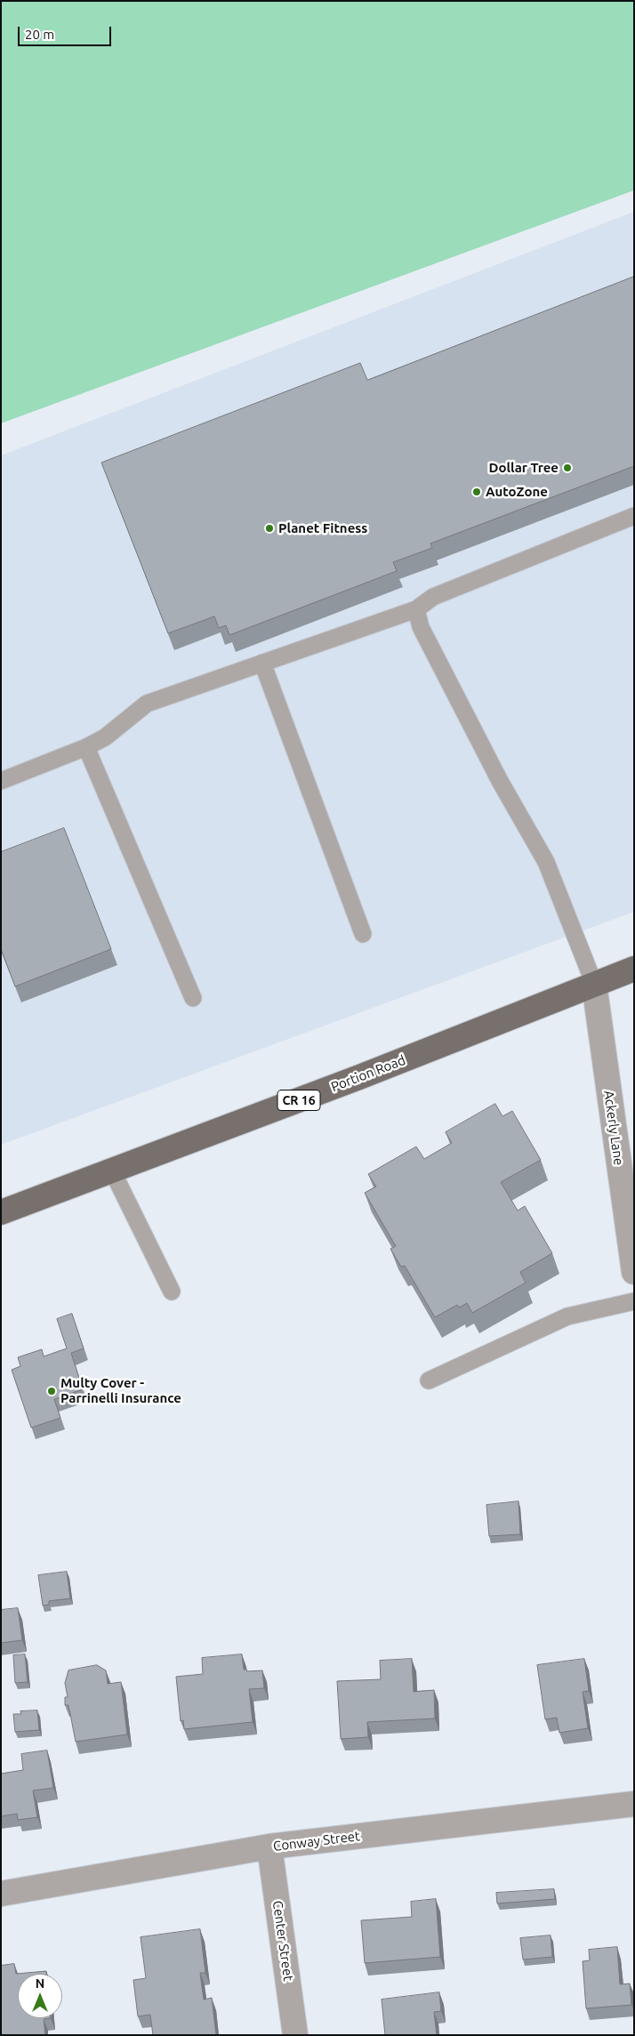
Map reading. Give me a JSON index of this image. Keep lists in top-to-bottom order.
{
  "streets": {
    "main road": ["Portion Road", "CR 16"],
    "street": ["Ackerly Lane", "Conway Street", "Center Street"]
  },
  "crossings": [
    ["Portion Road", "Ackerly Lane"],
    ["Conway Street", "Center Street"]
  ],
  "places": [
    "Dollar Tree",
    "AutoZone",
    "Planet Fitness",
    "Multy Cover - Parrinelli Insurance"
  ],
  "scale_bar": "20 m",
  "north": "top"
}
